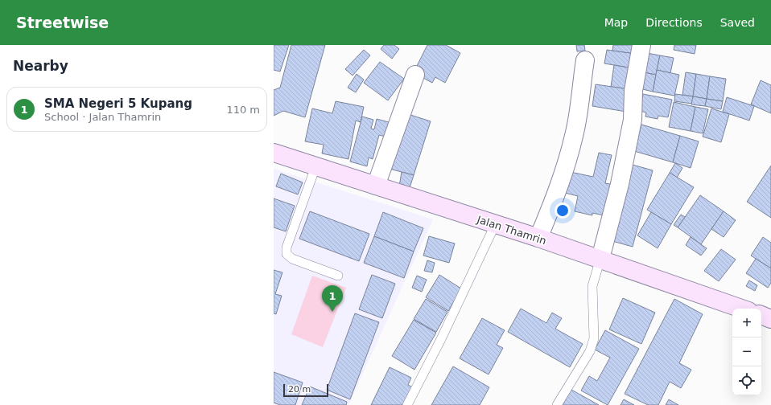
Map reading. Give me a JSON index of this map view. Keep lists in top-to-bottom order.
{
  "streets": {
    "main road": ["Jalan Thamrin"]
  },
  "scale_bar": "20 m",
  "page": {
    "header": "Streetwise",
    "nav": ["Map", "Directions", "Saved"],
    "heading": "Nearby",
    "list": [
      {
        "mark": "1",
        "name": "SMA Negeri 5 Kupang",
        "note": "School · Jalan Thamrin",
        "value": "110 m"
      }
    ],
    "pins": "1",
    "map_buttons": ["+", "−"],
    "scale": "20 m"
  }
}
